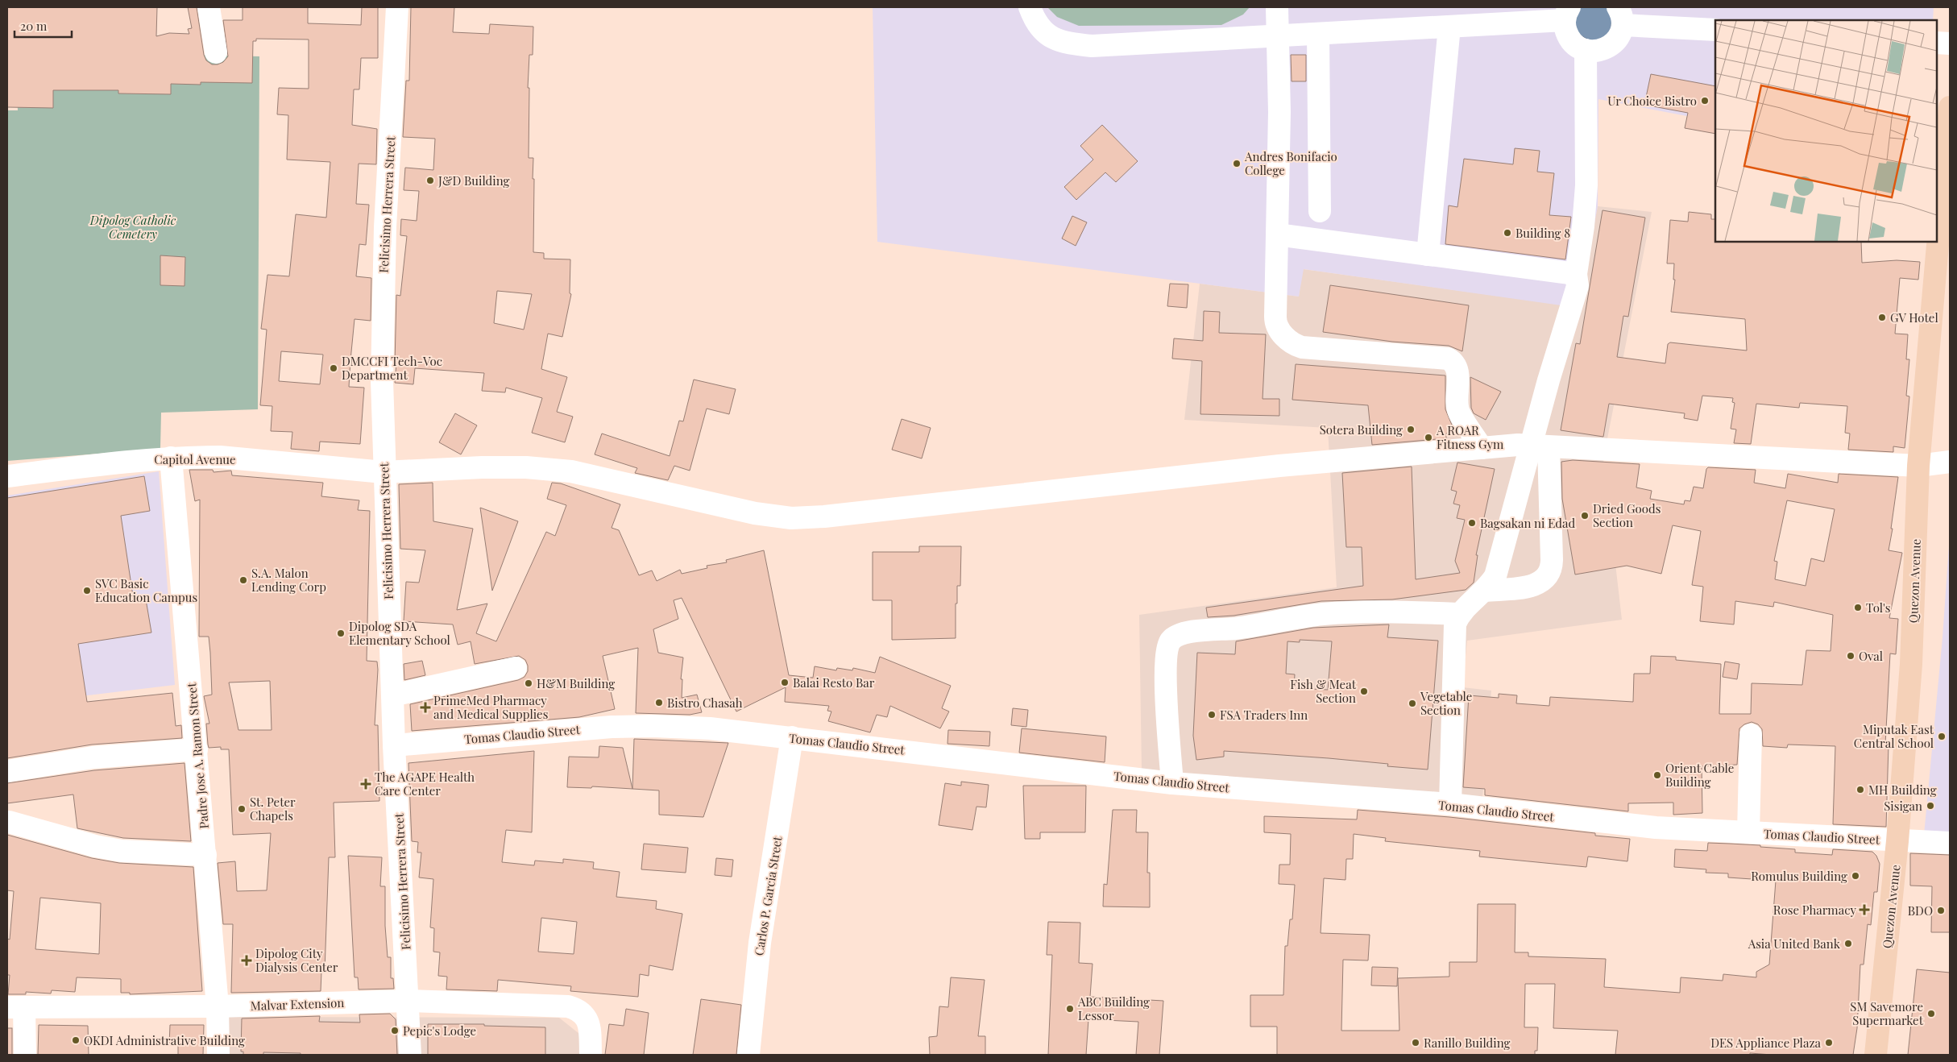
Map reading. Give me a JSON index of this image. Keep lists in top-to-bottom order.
{
  "streets": {
    "main road": ["Quezon Avenue"],
    "street": [
      "Felicisimo Herrera Street",
      "Capitol Avenue",
      "Tomas Claudio Street",
      "Padre Jose A. Ramon Street",
      "Carlos P. Garcia Street",
      "Malvar Extension"
    ]
  },
  "crossings": [
    ["Felicisimo Herrera Street", "Capitol Avenue"],
    ["Felicisimo Herrera Street", "Tomas Claudio Street"],
    ["Felicisimo Herrera Street", "Malvar Extension"],
    ["Capitol Avenue", "Quezon Avenue"],
    ["Capitol Avenue", "Padre Jose A. Ramon Street"],
    ["Quezon Avenue", "Tomas Claudio Street"],
    ["Tomas Claudio Street", "Carlos P. Garcia Street"],
    ["Padre Jose A. Ramon Street", "Malvar Extension"]
  ],
  "parks": ["Dipolog Catholic Cemetery"],
  "places": {
    "other": [
      "Ur Choice Bistro",
      "Andres Bonifacio College",
      "J&D Building",
      "Building 8",
      "GV Hotel",
      "DMCCFI Tech-Voc Department",
      "Sotera Building",
      "A ROAR Fitness Gym",
      "Dried Goods Section",
      "Bagsakan ni Edad",
      "S.A. Malon Lending Corp",
      "SVC Basic Education Campus",
      "Tol's",
      "Dipolog SDA Elementary School",
      "Oval",
      "Balai Resto Bar",
      "H&M Building",
      "Fish & Meat Section",
      "Bistro Chasah",
      "Vegetable Section",
      "FSA Traders Inn",
      "Miputak East Central School",
      "Orient Cable Building",
      "MH Building",
      "Sisigan",
      "St. Peter Chapels",
      "Romulus Building",
      "BDO",
      "Asia United Bank",
      "ABC Building Lessor",
      "SM Savemore Supermarket",
      "Pepic's Lodge",
      "OKDI Administrative Building",
      "Ranillo Building",
      "DES Appliance Plaza"
    ],
    "health": [
      "PrimeMed Pharmacy and Medical Supplies",
      "The AGAPE Health Care Center",
      "Rose Pharmacy",
      "Dipolog City Dialysis Center"
    ]
  },
  "scale_bar": "20 m"
}
